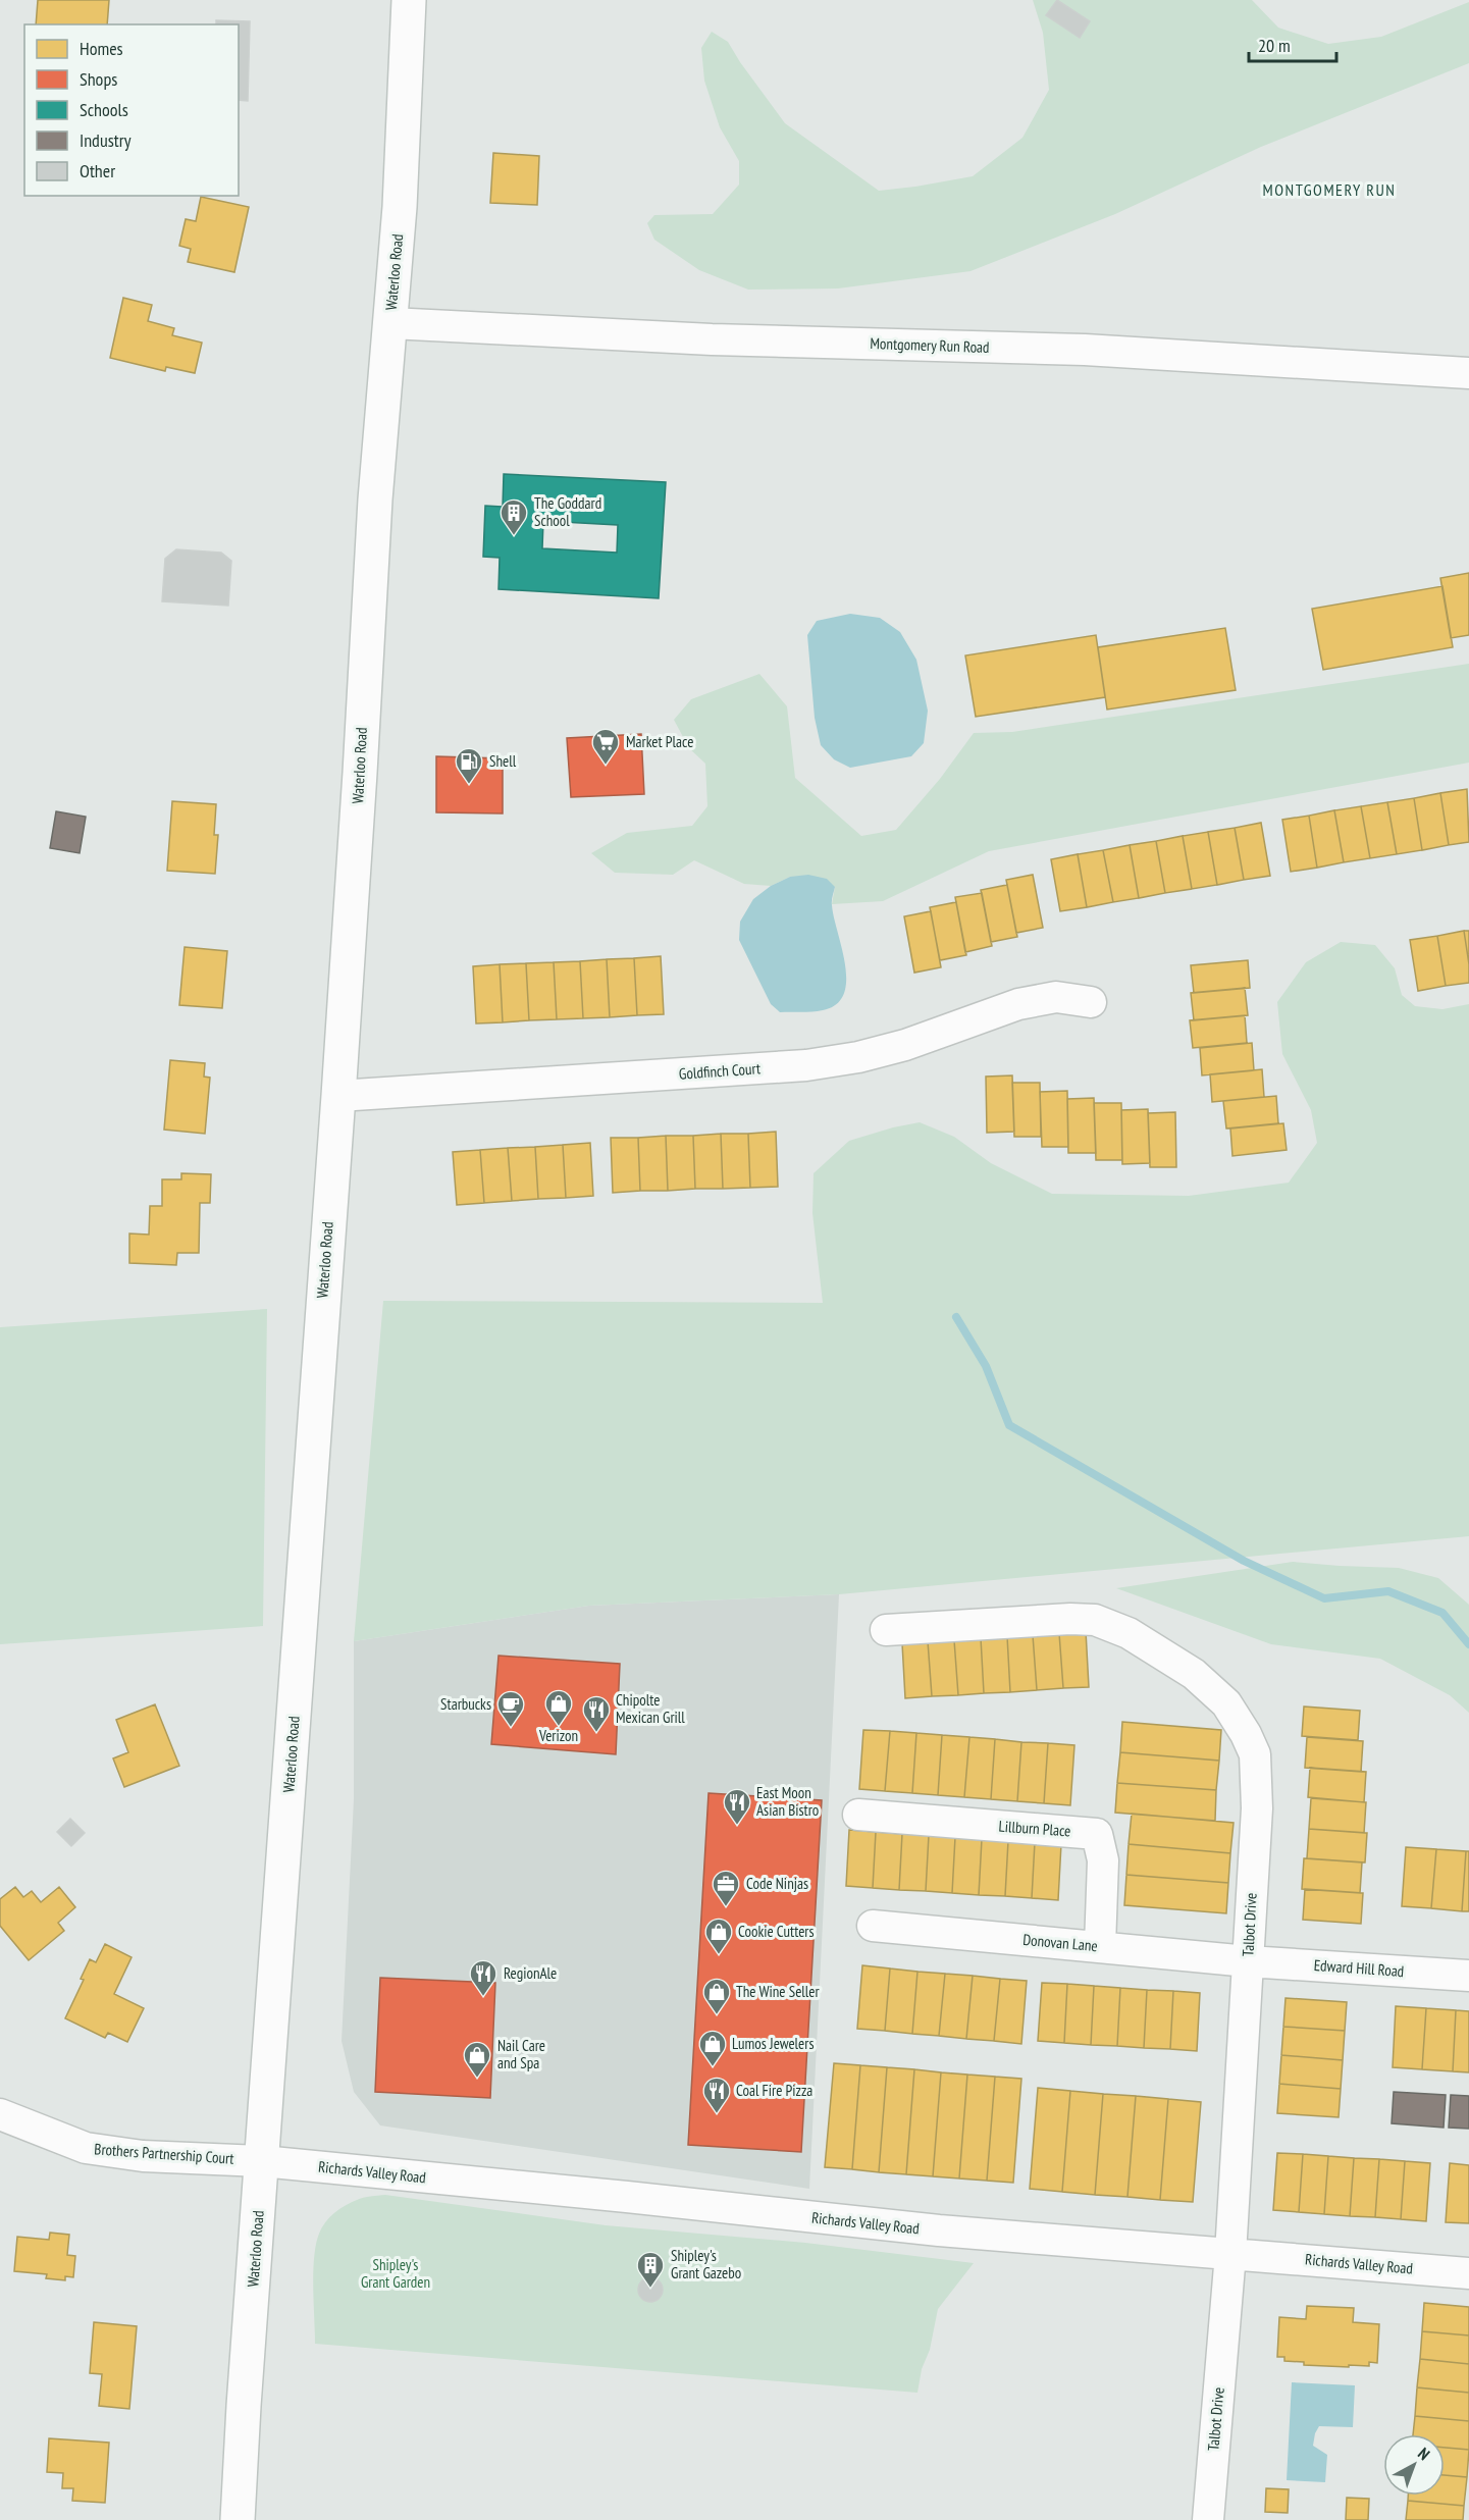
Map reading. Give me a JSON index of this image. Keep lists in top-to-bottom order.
{
  "streets": {
    "main road": ["Waterloo Road"],
    "street": [
      "Montgomery Run Road",
      "Goldfinch Court",
      "Lillburn Place",
      "Talbot Drive",
      "Donovan Lane",
      "Edward Hill Road",
      "Brothers Partnership Court",
      "Richards Valley Road"
    ]
  },
  "crossings": [
    ["Waterloo Road", "Montgomery Run Road"],
    ["Waterloo Road", "Goldfinch Court"],
    ["Waterloo Road", "Brothers Partnership Court"],
    ["Waterloo Road", "Richards Valley Road"],
    ["Lillburn Place", "Donovan Lane"],
    ["Talbot Drive", "Donovan Lane"],
    ["Talbot Drive", "Edward Hill Road"],
    ["Talbot Drive", "Richards Valley Road"],
    ["Donovan Lane", "Edward Hill Road"],
    ["Brothers Partnership Court", "Richards Valley Road"]
  ],
  "districts": ["MONTGOMERY RUN"],
  "parks": ["Shipley's Grant Garden"],
  "places": {
    "building": ["The Goddard School", "Shipley's Grant Gazebo"],
    "supermarket": ["Market Place"],
    "fuel station": ["Shell"],
    "shop": [
      "Verizon",
      "Cookie Cutters",
      "The Wine Seller",
      "Lumos Jewelers",
      "Nail Care and Spa"
    ],
    "cafe": ["Starbucks"],
    "restaurant": [
      "Chipolte Mexican Grill",
      "East Moon Asian Bistro",
      "RegionAle",
      "Coal Fire Pizza"
    ],
    "office": ["Code Ninjas"]
  },
  "legend": [
    "Homes",
    "Shops",
    "Schools",
    "Industry",
    "Other"
  ],
  "scale_bar": "20 m",
  "north": "top right"
}
